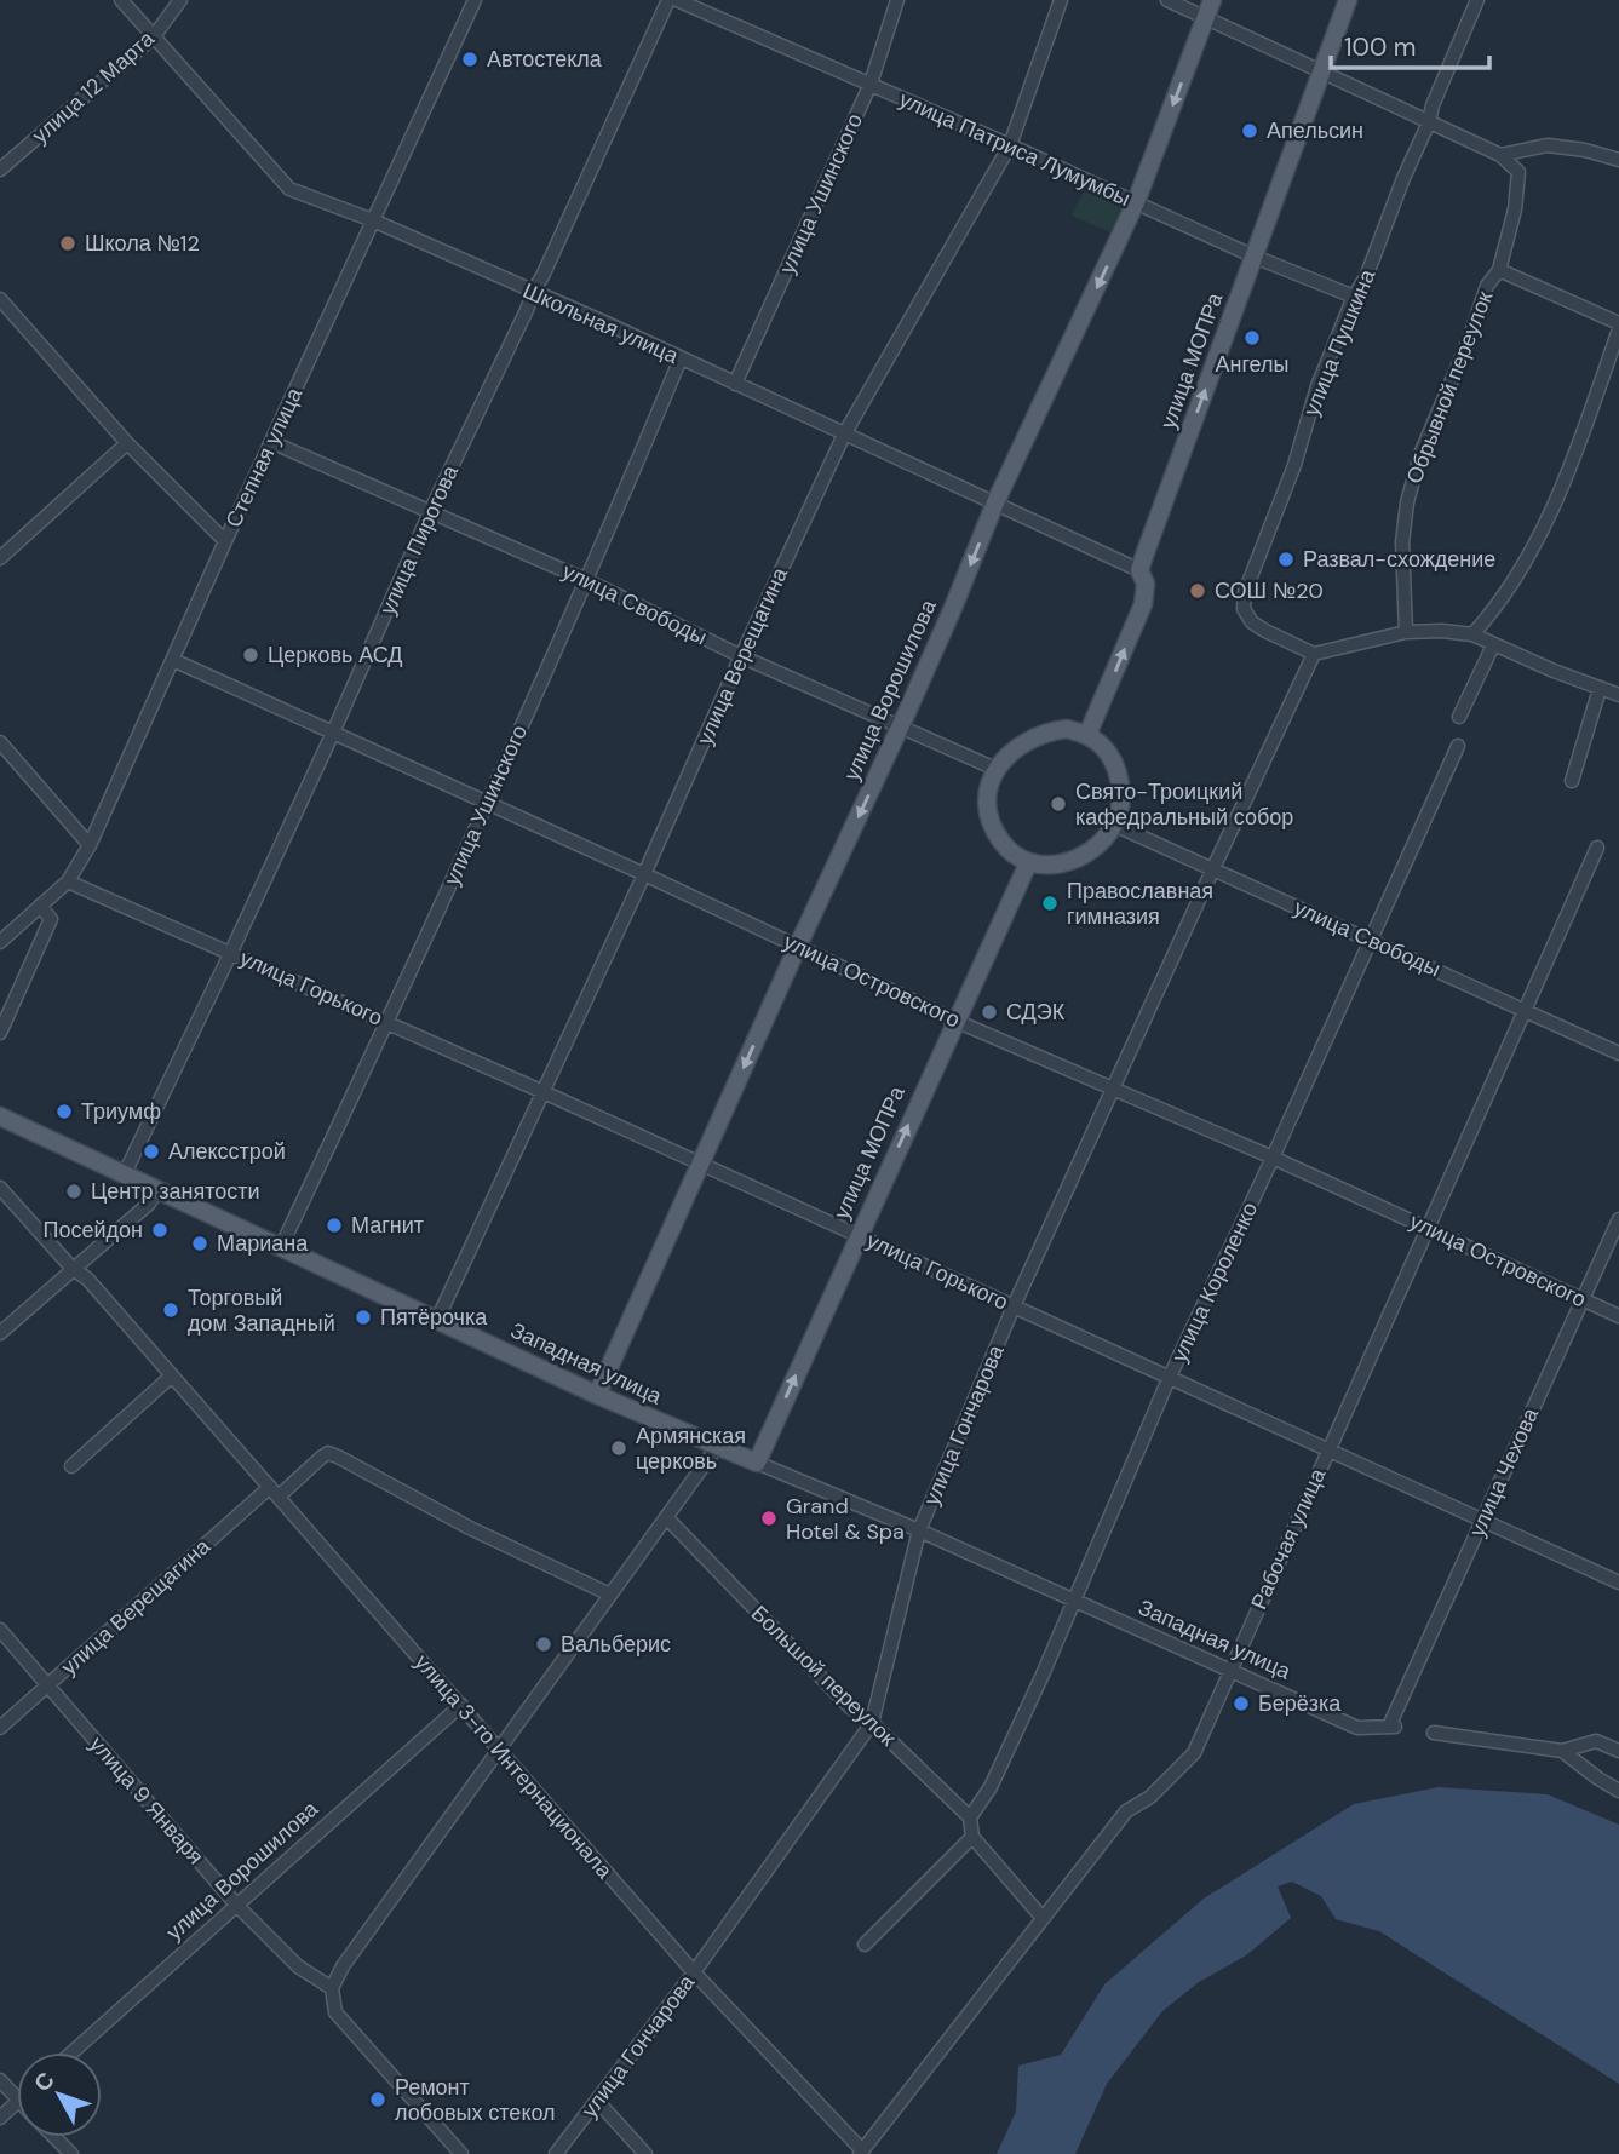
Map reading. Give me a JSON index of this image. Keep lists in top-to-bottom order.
{
  "streets": {
    "main road": ["улица МОПРа", "улица Ворошилова", "Западная улица"],
    "street": [
      "улица 12 Марта",
      "улица Патриса Лумумбы",
      "улица Ушинского",
      "Школьная улица",
      "улица Пушкина",
      "Обрывной переулок",
      "Степная улица",
      "улица Пирогова",
      "улица Свободы",
      "улица Верещагина",
      "улица Островского",
      "улица Горького",
      "улица Короленко",
      "улица Гончарова",
      "улица Чехова",
      "Рабочая улица",
      "Большой переулок",
      "улица 3-го Интернационала",
      "улица 9 Января"
    ]
  },
  "crossings": [
    ["улица 12 Марта", "Школьная улица"],
    ["улица Патриса Лумумбы", "улица Ушинского"],
    ["улица Патриса Лумумбы", "улица Пушкина"],
    ["улица Патриса Лумумбы", "улица МОПРа"],
    ["улица Патриса Лумумбы", "улица Верещагина"],
    ["улица Патриса Лумумбы", "улица Ворошилова"],
    ["улица Ушинского", "Школьная улица"],
    ["улица Ушинского", "улица Свободы"],
    ["улица Ушинского", "улица Островского"],
    ["улица Ушинского", "улица Горького"],
    ["улица Ушинского", "Западная улица"],
    ["Школьная улица", "улица МОПРа"],
    ["Школьная улица", "Степная улица"],
    ["Школьная улица", "улица Пирогова"],
    ["Школьная улица", "улица Верещагина"],
    ["Школьная улица", "улица Ворошилова"],
    ["улица Пушкина", "улица Гончарова"],
    ["улица МОПРа", "улица Свободы"],
    ["улица МОПРа", "улица Островского"],
    ["улица МОПРа", "улица Горького"],
    ["улица МОПРа", "Западная улица"],
    ["Степная улица", "улица Свободы"],
    ["Степная улица", "улица Островского"],
    ["Степная улица", "улица Горького"],
    ["улица Пирогова", "улица Свободы"],
    ["улица Пирогова", "улица Островского"],
    ["улица Пирогова", "улица Горького"],
    ["улица Пирогова", "Западная улица"],
    ["улица Свободы", "улица Верещагина"],
    ["улица Свободы", "улица Ворошилова"],
    ["улица Свободы", "улица Короленко"],
    ["улица Свободы", "улица Гончарова"],
    ["улица Свободы", "Рабочая улица"],
    ["улица Верещагина", "улица Островского"],
    ["улица Верещагина", "улица Горького"],
    ["улица Верещагина", "Западная улица"],
    ["улица Верещагина", "улица 3-го Интернационала"],
    ["улица Верещагина", "улица 9 Января"],
    ["улица Ворошилова", "улица Островского"],
    ["улица Ворошилова", "улица Горького"],
    ["улица Ворошилова", "Западная улица"],
    ["улица Ворошилова", "улица 3-го Интернационала"],
    ["улица Ворошилова", "улица 9 Января"],
    ["улица Островского", "улица Короленко"],
    ["улица Островского", "улица Гончарова"],
    ["улица Островского", "улица Чехова"],
    ["улица Островского", "Рабочая улица"],
    ["улица Горького", "улица Короленко"],
    ["улица Горького", "улица Гончарова"],
    ["улица Горького", "улица Чехова"],
    ["улица Горького", "Рабочая улица"],
    ["улица Короленко", "Западная улица"],
    ["улица Короленко", "Большой переулок"],
    ["Западная улица", "улица Гончарова"],
    ["Западная улица", "улица Чехова"],
    ["Западная улица", "Рабочая улица"],
    ["улица Гончарова", "Большой переулок"],
    ["улица Гончарова", "улица 3-го Интернационала"],
    ["Рабочая улица", "улица 3-го Интернационала"]
  ],
  "one_way": ["улица МОПРа", "улица Ворошилова"],
  "places": [
    "Автостекла",
    "Апельсин",
    "Школа №12",
    "Ангелы",
    "Развал-схождение",
    "СОШ №20",
    "Церковь АСД",
    "Свято-Троицкий кафедральный собор",
    "Православная гимназия",
    "СДЭК",
    "Триумф",
    "Алексстрой",
    "Центр занятости",
    "Магнит",
    "Посейдон",
    "Мариана",
    "Торговый дом Западный",
    "Пятёрочка",
    "Армянская церковь",
    "Grand Hotel & Spa",
    "Вальберис",
    "Берёзка",
    "Ремонт лобовых стекол"
  ],
  "scale_bar": "100 m",
  "north": "top left"
}
